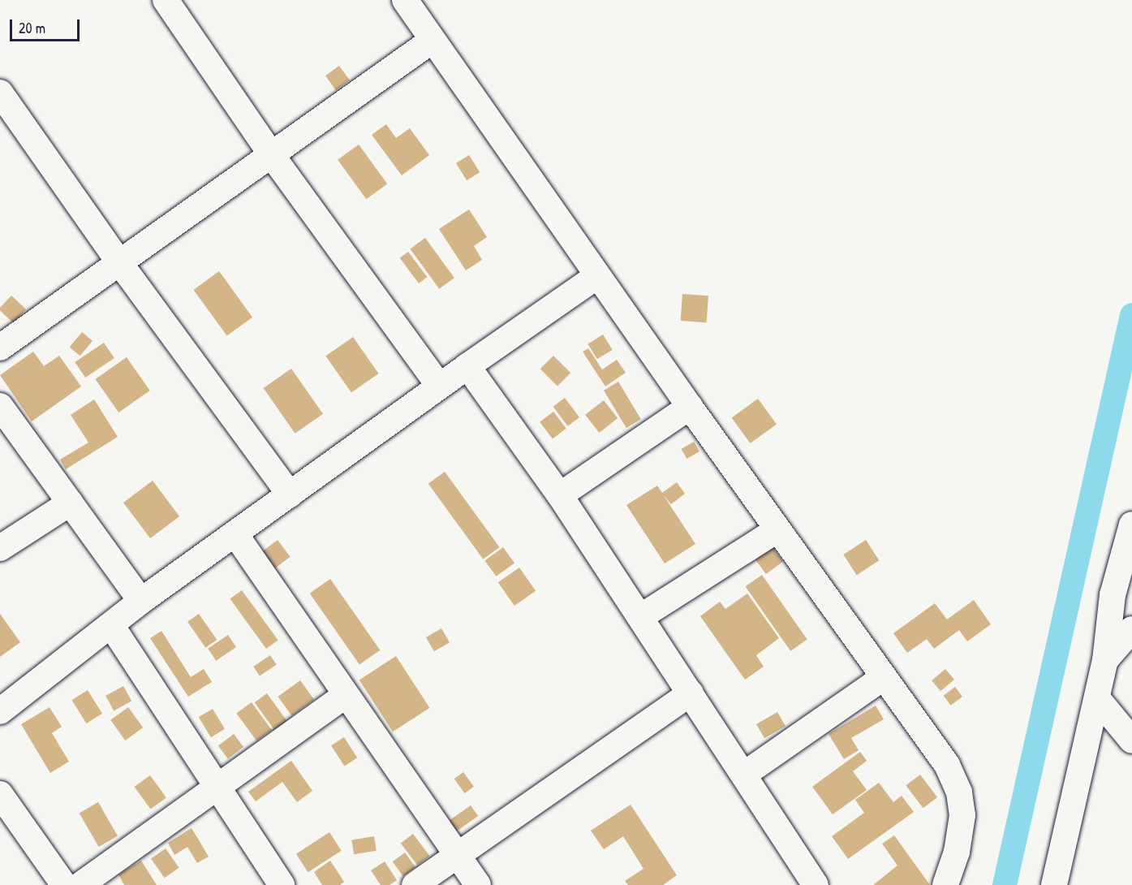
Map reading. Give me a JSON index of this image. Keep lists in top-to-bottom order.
{
  "scale_bar": "20 m"
}
